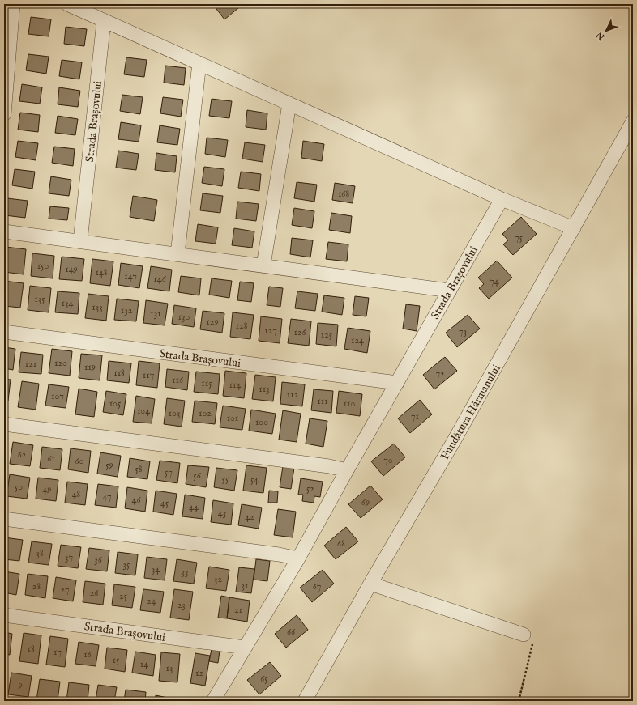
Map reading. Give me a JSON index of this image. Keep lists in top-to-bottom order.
{
  "streets": {
    "street": ["Strada Brașovului", "Fundătura Hărmanului"]
  },
  "house_numbers": [
    "168",
    "75",
    "150",
    "149",
    "148",
    "147",
    "146",
    "74",
    "135",
    "134",
    "133",
    "132",
    "131",
    "130",
    "129",
    "128",
    "127",
    "73",
    "126",
    "125",
    "124",
    "120",
    "121",
    "119",
    "118",
    "72",
    "117",
    "116",
    "115",
    "114",
    "113",
    "112",
    "107",
    "111",
    "105",
    "110",
    "104",
    "103",
    "102",
    "71",
    "101",
    "100",
    "62",
    "61",
    "70",
    "60",
    "59",
    "58",
    "57",
    "56",
    "55",
    "54",
    "50",
    "52",
    "49",
    "48",
    "47",
    "46",
    "69",
    "45",
    "44",
    "43",
    "42",
    "68",
    "38",
    "37",
    "36",
    "35",
    "34",
    "33",
    "32",
    "31",
    "28",
    "67",
    "27",
    "26",
    "25",
    "24",
    "23",
    "21",
    "66",
    "18",
    "17",
    "16",
    "15",
    "14",
    "13",
    "12",
    "65",
    "9"
  ],
  "north": "bottom left"
}
